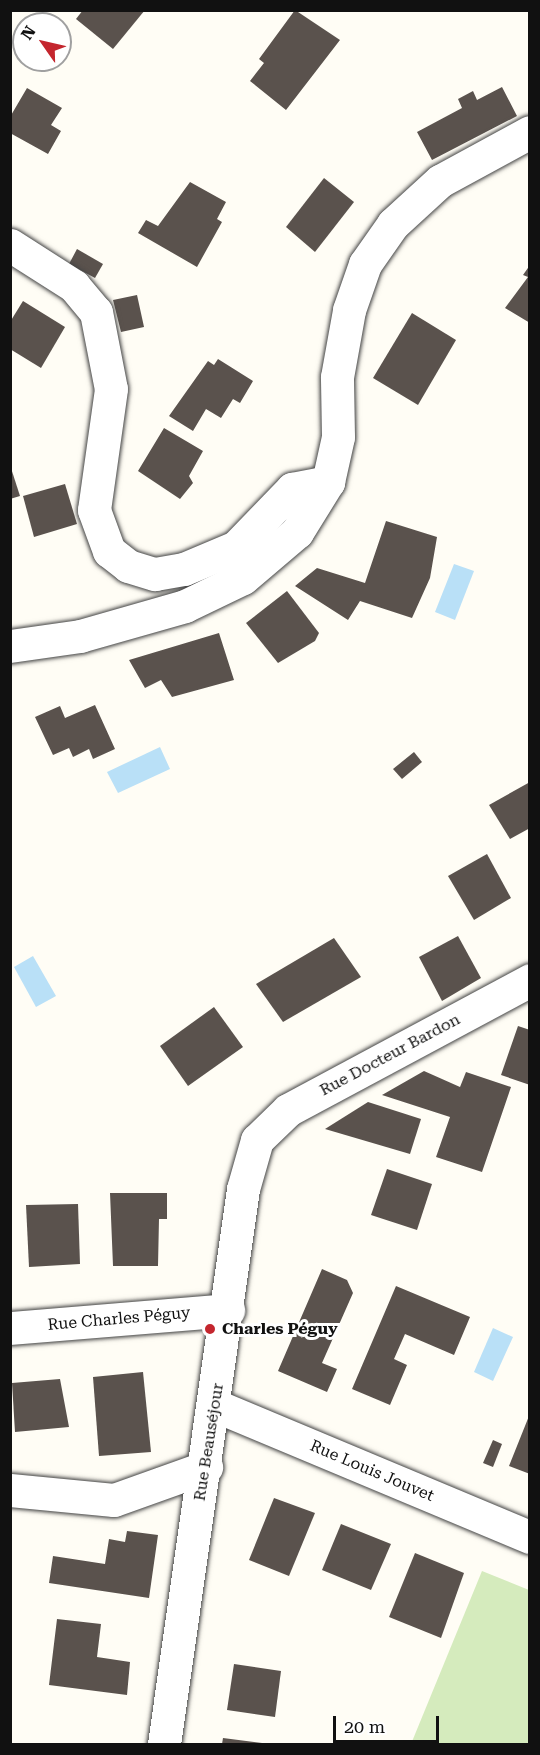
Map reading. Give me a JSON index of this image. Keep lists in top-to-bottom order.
{
  "streets": {
    "street": [
      "Rue Docteur Bardon",
      "Rue Charles Péguy",
      "Rue Beauséjour",
      "Rue Louis Jouvet"
    ]
  },
  "crossings": [
    ["Rue Docteur Bardon", "Rue Beauséjour"],
    ["Rue Charles Péguy", "Rue Beauséjour"],
    ["Rue Beauséjour", "Rue Louis Jouvet"]
  ],
  "places": ["Charles Péguy"],
  "scale_bar": "20 m",
  "north": "top left"
}
